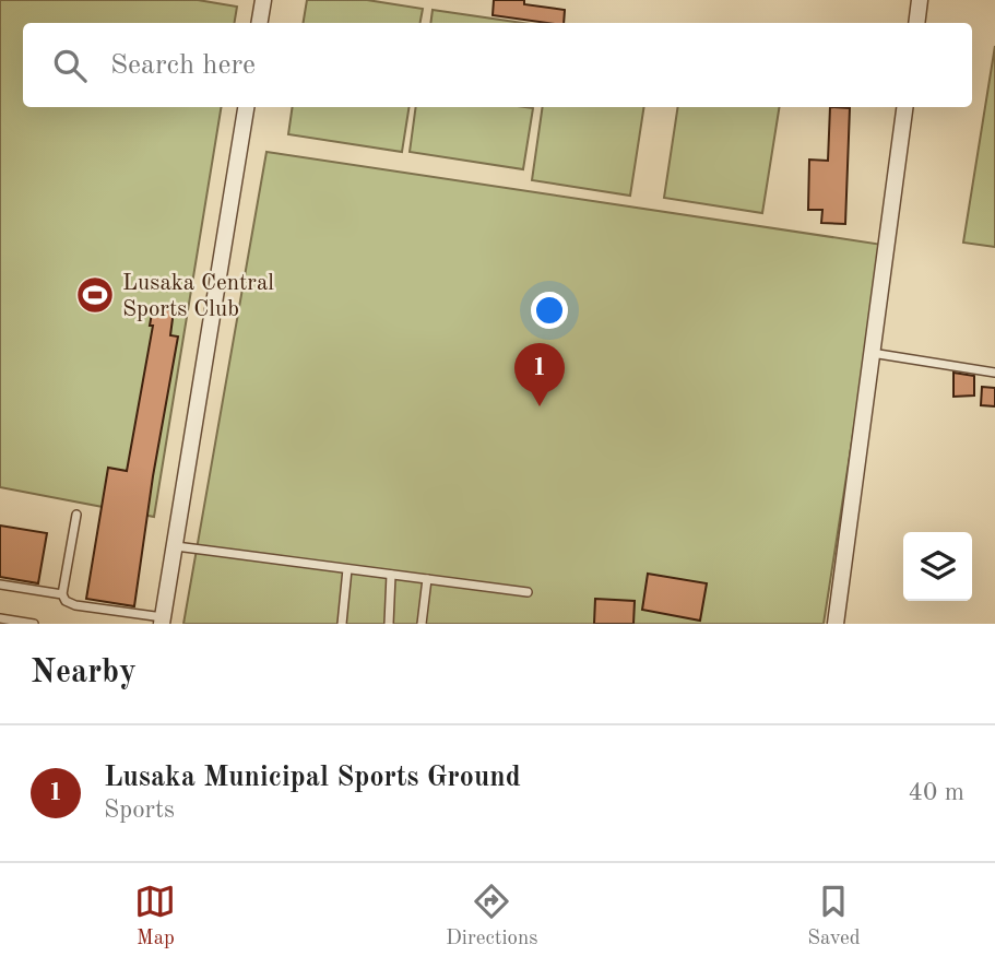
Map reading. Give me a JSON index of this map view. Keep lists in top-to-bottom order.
{
  "places": {
    "sports": ["Lusaka Central Sports Club"]
  },
  "page": {
    "search": "Search here",
    "pins": "1",
    "heading": "Nearby",
    "list": [
      {
        "mark": "1",
        "name": "Lusaka Municipal Sports Ground",
        "note": "Sports",
        "value": "40 m"
      }
    ],
    "nav": ["Map", "Directions", "Saved"]
  }
}
